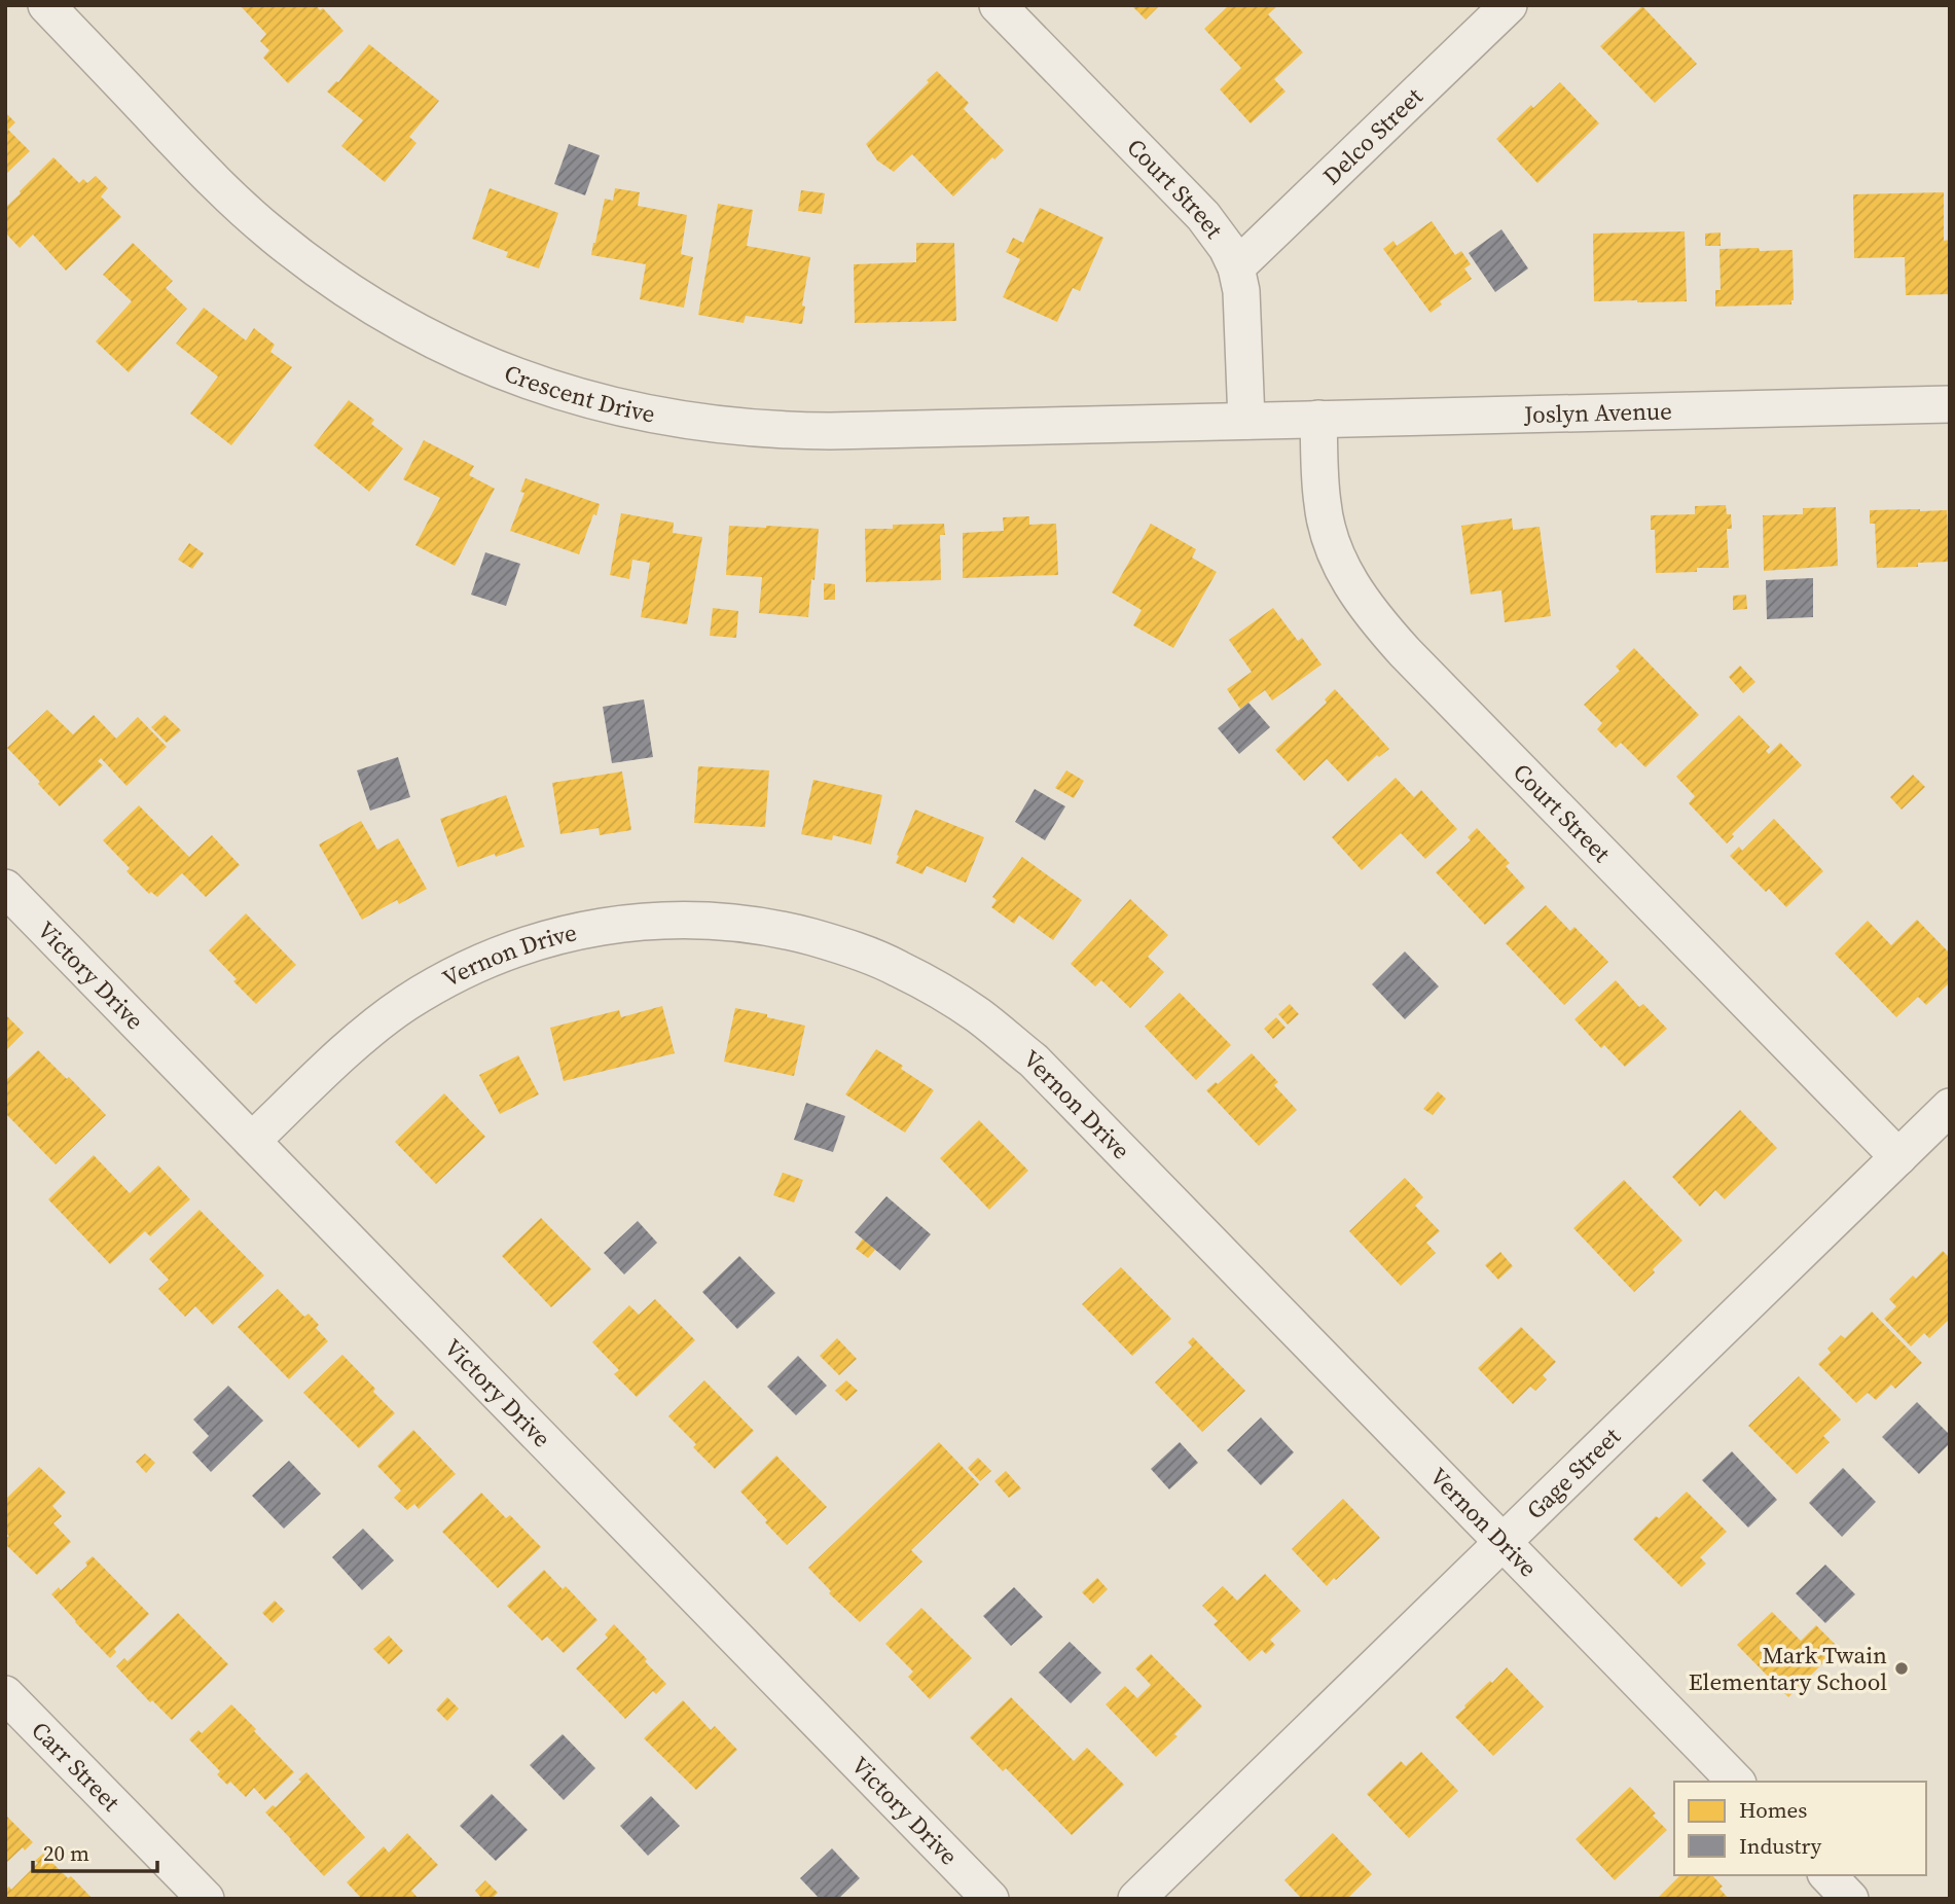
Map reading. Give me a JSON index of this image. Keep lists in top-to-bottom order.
{
  "streets": {
    "street": [
      "Delco Street",
      "Court Street",
      "Crescent Drive",
      "Joslyn Avenue",
      "Vernon Drive",
      "Victory Drive",
      "Gage Street",
      "Carr Street"
    ]
  },
  "crossings": [
    ["Delco Street", "Court Street"],
    ["Court Street", "Crescent Drive"],
    ["Court Street", "Joslyn Avenue"],
    ["Court Street", "Gage Street"],
    ["Crescent Drive", "Joslyn Avenue"],
    ["Vernon Drive", "Victory Drive"],
    ["Vernon Drive", "Gage Street"]
  ],
  "places": ["Mark Twain Elementary School"],
  "legend": ["Homes", "Industry"],
  "scale_bar": "20 m"
}
